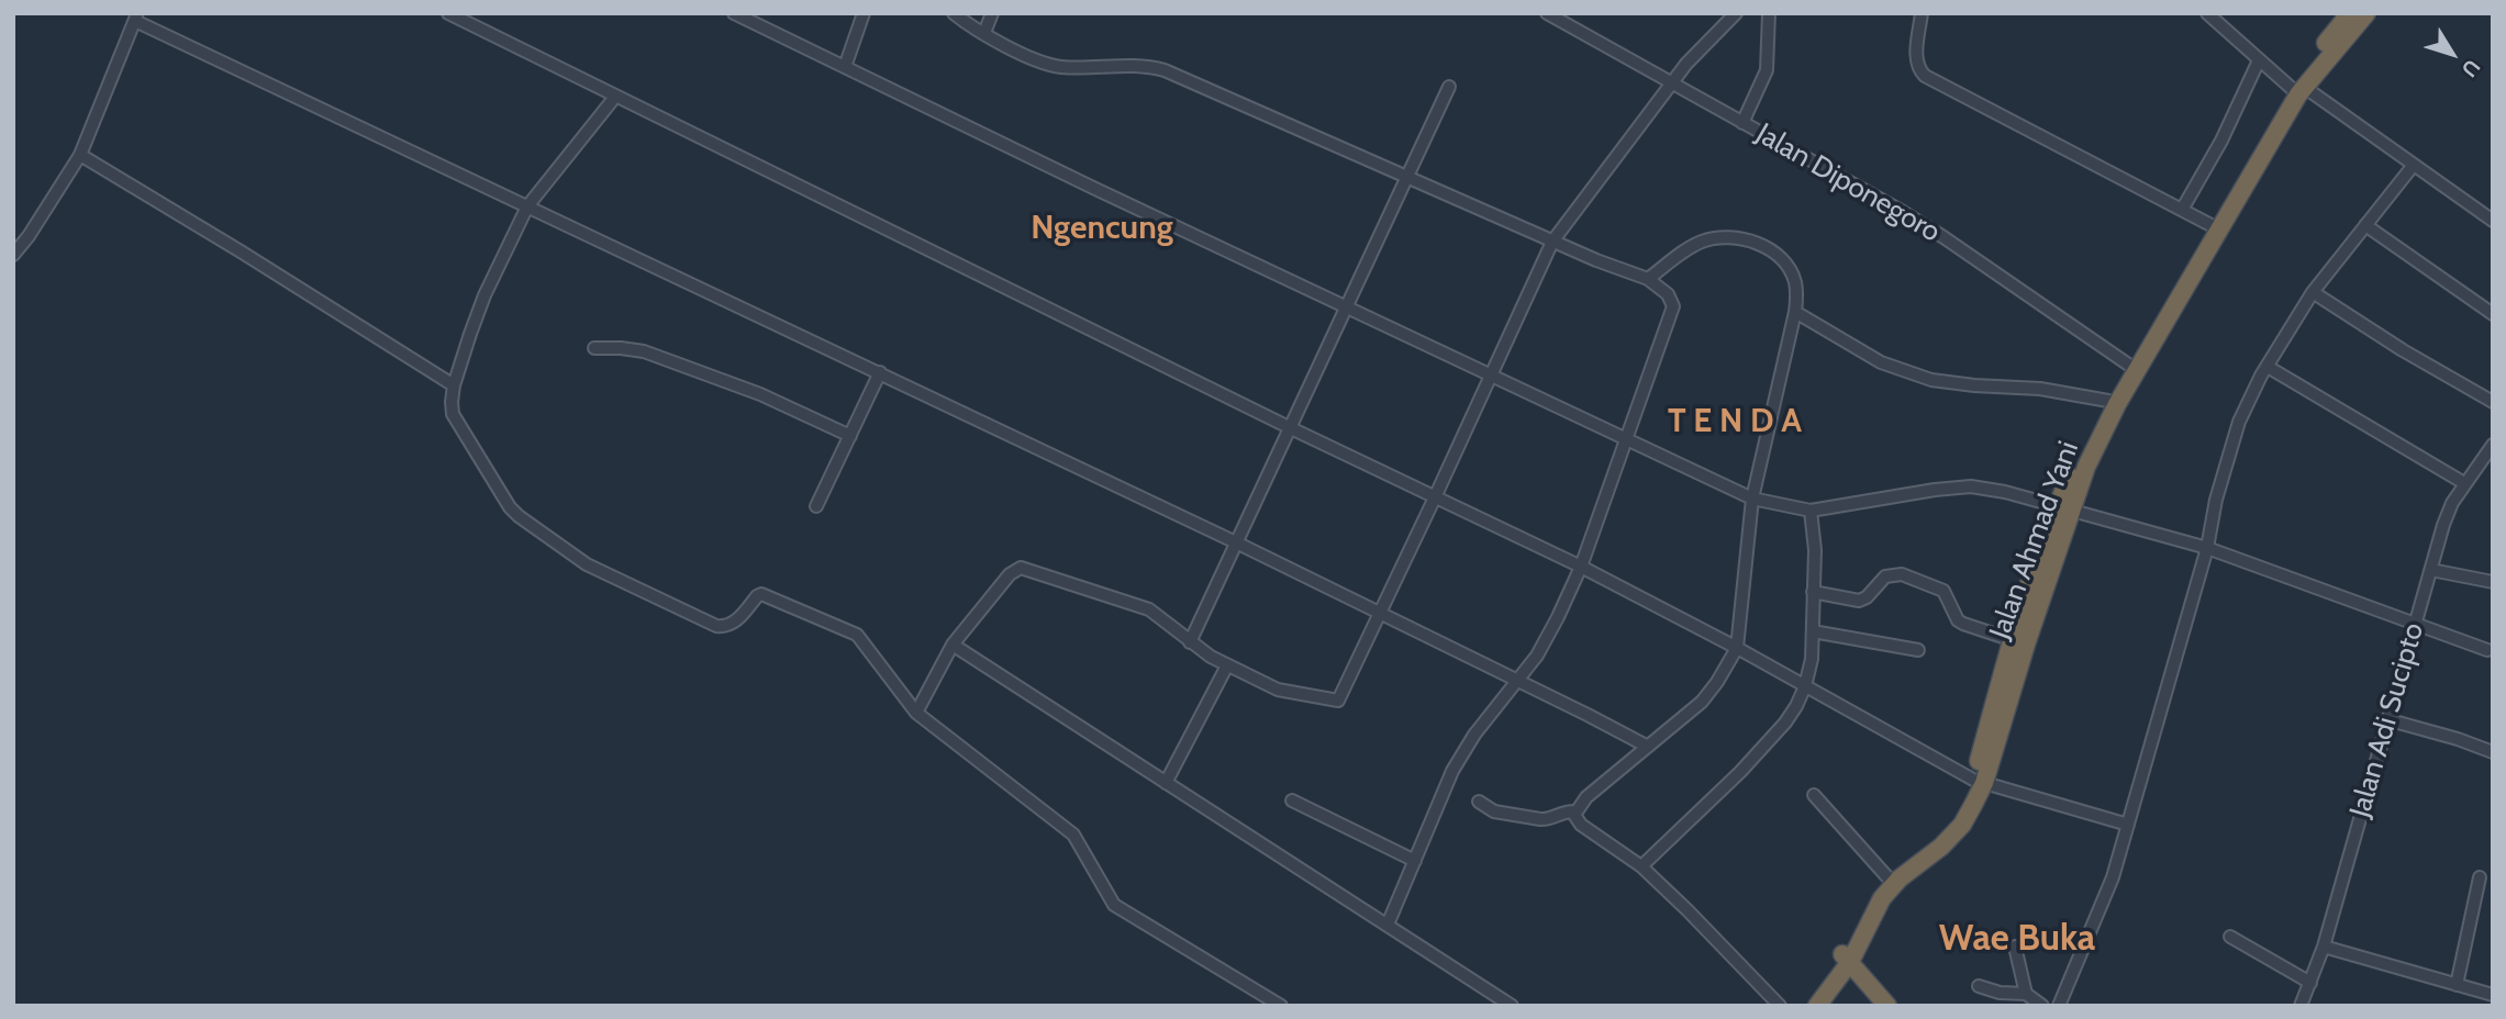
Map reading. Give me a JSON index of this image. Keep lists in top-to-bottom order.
{
  "streets": {
    "highway": ["Jalan Ahmad Yani"],
    "street": ["Jalan Diponegoro", "Jalan Adi Sucipto"]
  },
  "crossings": [
    ["Jalan Diponegoro", "Jalan Ahmad Yani"]
  ],
  "districts": ["Ngencung", "T E N D A", "Wae Buka"],
  "north": "bottom right"
}
